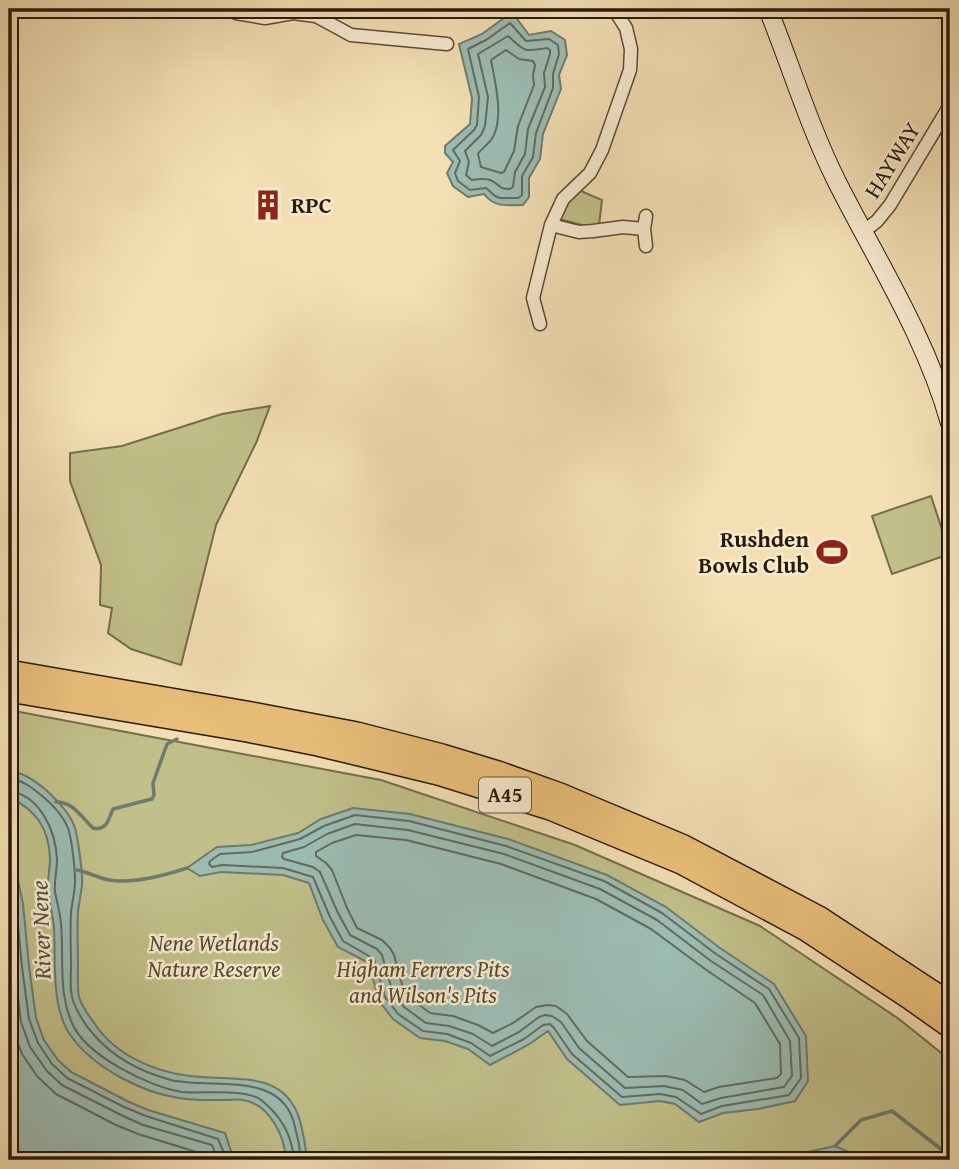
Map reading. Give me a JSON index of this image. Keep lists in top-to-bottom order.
{
  "streets": {
    "highway": ["A45"],
    "street": ["HAYWAY"]
  },
  "water": ["River Nene"],
  "parks": ["Nene Wetlands Nature Reserve", "Higham Ferrers Pits and Wilson's Pits"],
  "places": {
    "building": ["RPC"],
    "sports": ["Rushden Bowls Club"]
  }
}
